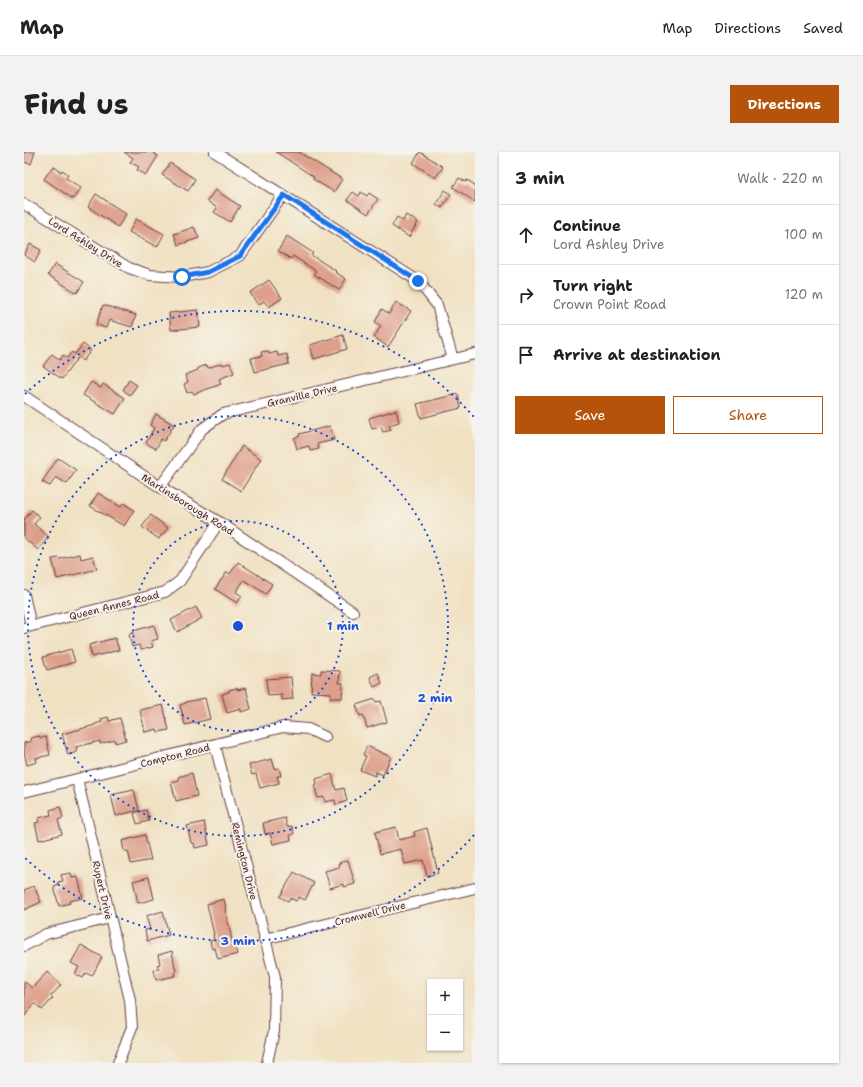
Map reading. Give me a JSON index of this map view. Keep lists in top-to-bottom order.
{
  "streets": {
    "street": [
      "Lord Ashley Drive",
      "Granville Drive",
      "Martinsborough Road",
      "Queen Annes Road",
      "Compton Road",
      "Remington Drive",
      "Rupert Drive",
      "Cromwell Drive"
    ]
  },
  "crossings": [
    ["Granville Drive", "Martinsborough Road"],
    ["Martinsborough Road", "Queen Annes Road"],
    ["Compton Road", "Remington Drive"],
    ["Compton Road", "Rupert Drive"],
    ["Remington Drive", "Cromwell Drive"]
  ],
  "page": {
    "header": "Map",
    "nav": ["Map", "Directions", "Saved"],
    "title": "Find us",
    "buttons": [
      "Directions",
      ["Save", "Share"]
    ],
    "heading": ["3 min", "Walk · 220 m"],
    "list": [
      ["Continue", "Lord Ashley Drive", "100 m"],
      ["Turn right", "Crown Point Road", "120 m"],
      "Arrive at destination"
    ],
    "map_buttons": ["+", "−"]
  },
  "rings": ["1 min", "2 min", "3 min"]
}
